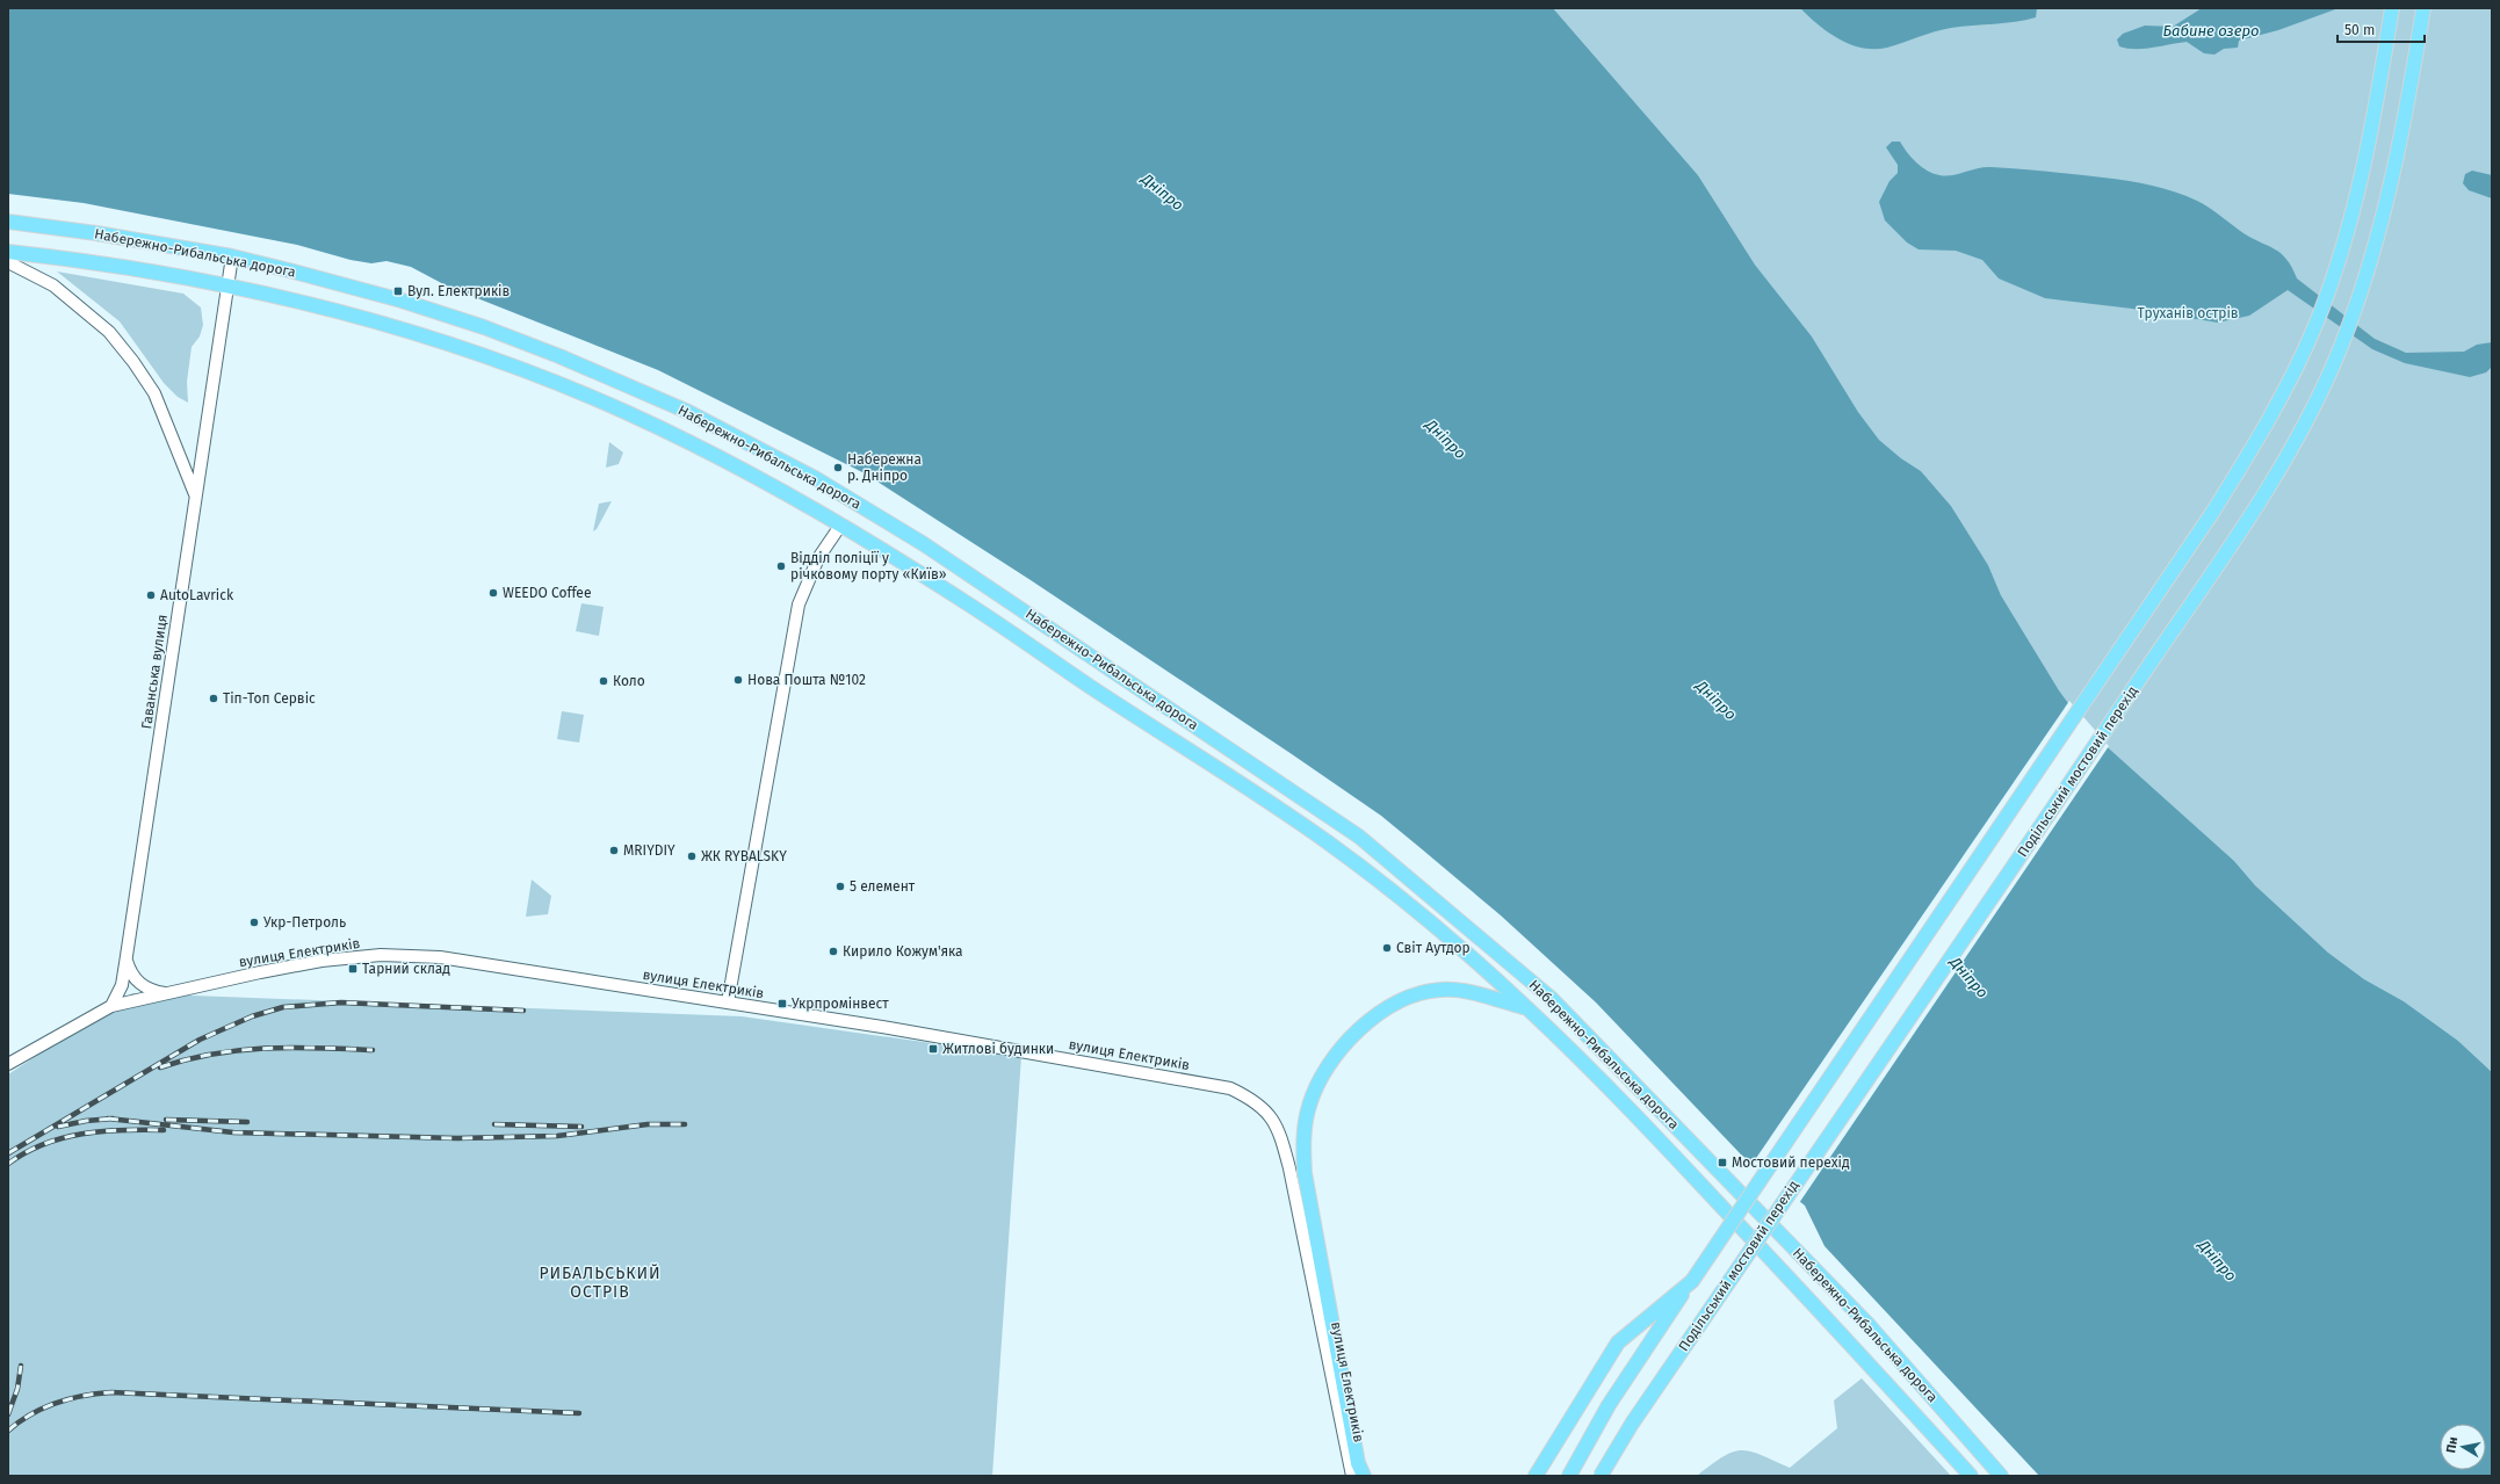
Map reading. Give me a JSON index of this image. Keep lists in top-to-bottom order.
{
  "streets": {
    "main road": ["Набережно-Рибальська дорога", "Подільський мостовий перехід"],
    "street": ["Гаванська вулиця", "вулиця Електриків"]
  },
  "crossings": [
    ["Набережно-Рибальська дорога", "Гаванська вулиця"],
    ["Гаванська вулиця", "вулиця Електриків"]
  ],
  "districts": ["РИБАЛЬСЬКИЙ ОСТРІВ"],
  "water": ["Бабине озеро", "Дніпро"],
  "parks": ["Труханів острів"],
  "places": {
    "transit": [
      "Вул. Електриків",
      "Тарний склад",
      "Укрпромінвест",
      "Житлові будинки",
      "Мостовий перехід"
    ],
    "other": [
      "Набережна р. Дніпро",
      "Відділ поліції у річковому порту «Київ»",
      "WEEDO Coffee",
      "AutoLavrick",
      "Нова Пошта №102",
      "Коло",
      "Тіп-Топ Сервіс",
      "MRIYDIY",
      "ЖК RYBALSKY",
      "5 елемент",
      "Укр-Петроль",
      "Світ Аутдор",
      "Кирило Кожум'яка"
    ]
  },
  "scale_bar": "50 m",
  "north": "left"
}
